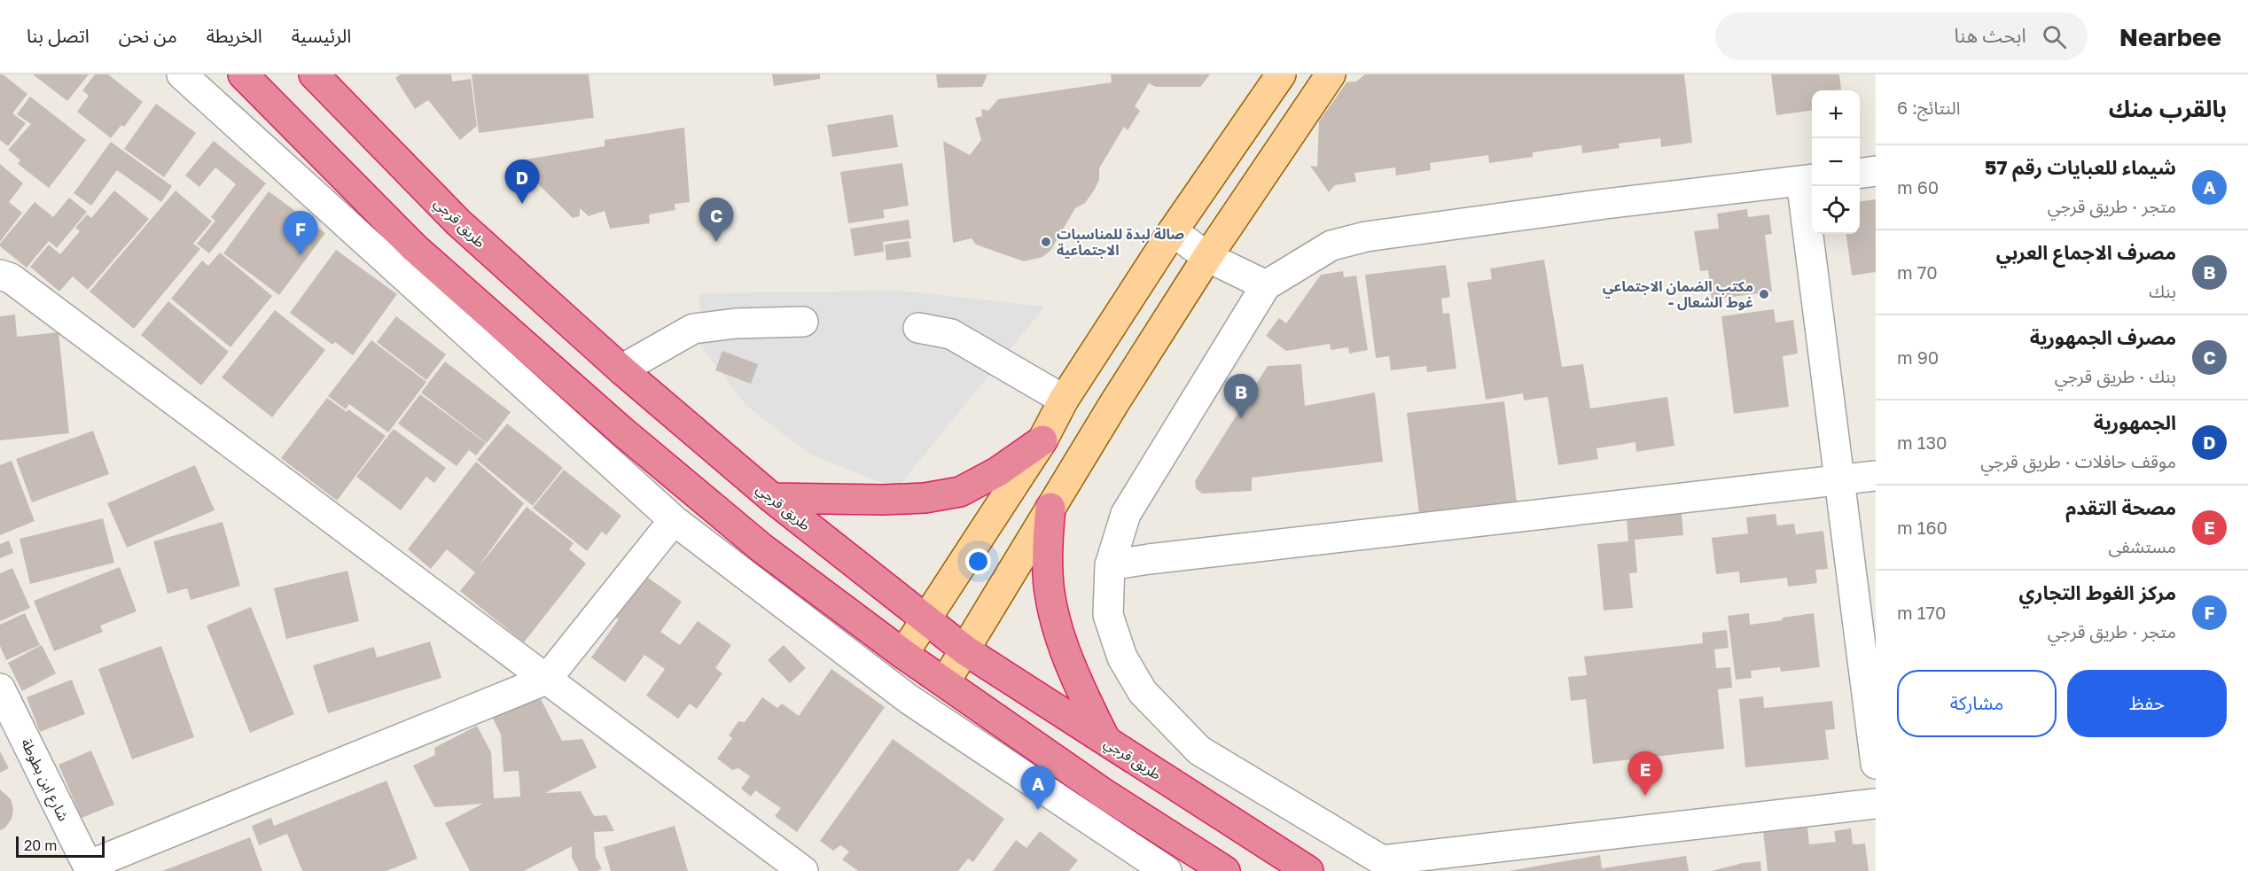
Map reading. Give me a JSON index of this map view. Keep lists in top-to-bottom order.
{
  "streets": {
    "highway": ["طريق قرجي"],
    "street": ["شارع ابن بطوطة"]
  },
  "places": ["صالة لبدة للمناسبات الاجتماعية", "مكتب الضمان الاجتماعي - غوط الشعال"],
  "scale_bar": "20 m",
  "page": {
    "header": "Nearbee",
    "search": "ابحث هنا",
    "nav": [
      "الرئيسية",
      "الخريطة",
      "من نحن",
      "اتصل بنا"
    ],
    "heading": ["بالقرب منك", "النتائج: 6"],
    "map_buttons": ["+", "−"],
    "list": [
      {
        "mark": "A",
        "name": "شيماء للعبايات رقم 57",
        "note": "متجر · طريق قرجي",
        "value": "60 m"
      },
      {
        "mark": "B",
        "name": "مصرف الاجماع العربي",
        "note": "بنك",
        "value": "70 m"
      },
      {
        "mark": "C",
        "name": "مصرف الجمهورية",
        "note": "بنك · طريق قرجي",
        "value": "90 m"
      },
      {
        "mark": "D",
        "name": "الجمهورية",
        "note": "موقف حافلات · طريق قرجي",
        "value": "130 m"
      },
      {
        "mark": "E",
        "name": "مصحة التقدم",
        "note": "مستشفى",
        "value": "160 m"
      },
      {
        "mark": "F",
        "name": "مركز الغوط التجاري",
        "note": "متجر · طريق قرجي",
        "value": "170 m"
      }
    ],
    "pins": [
      "D",
      "C",
      "F",
      "B",
      "E",
      "A"
    ],
    "buttons": ["حفظ", "مشاركة"],
    "scale": "20 m"
  }
}
